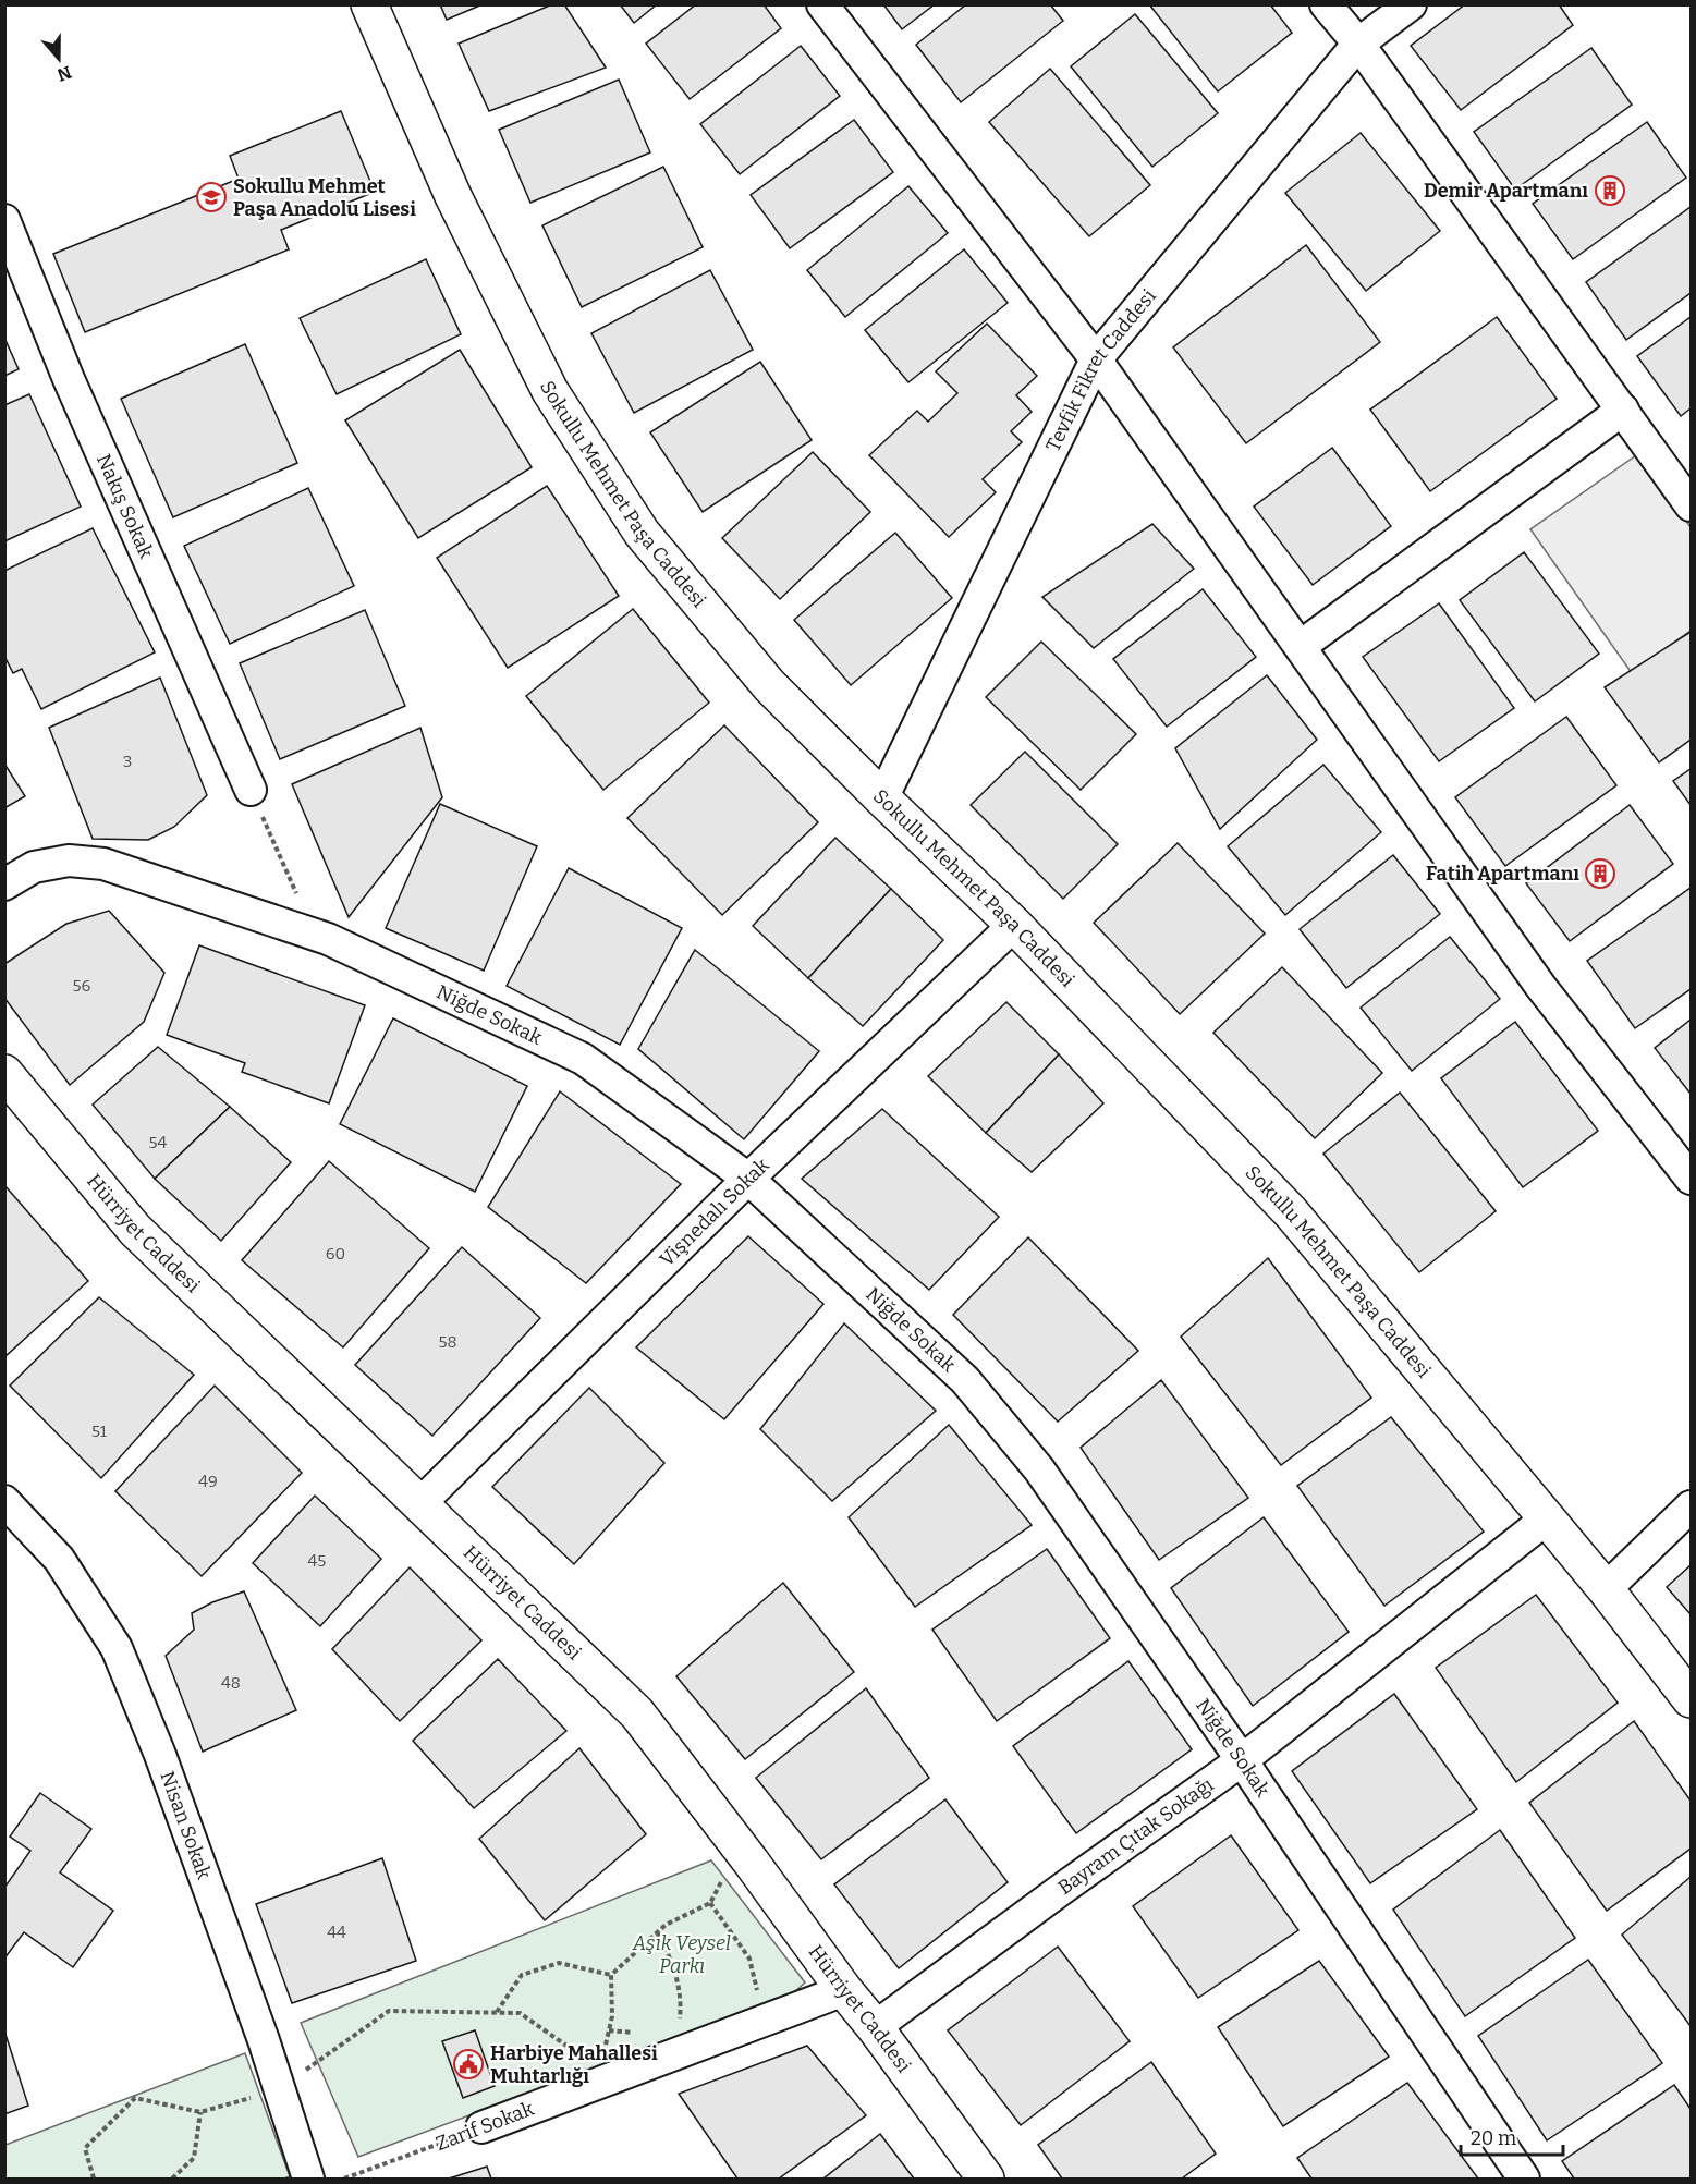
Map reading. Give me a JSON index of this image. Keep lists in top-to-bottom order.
{
  "streets": {
    "main road": ["Sokullu Mehmet Paşa Caddesi", "Hürriyet Caddesi"],
    "street": [
      "Tevfik Fikret Caddesi",
      "Nakış Sokak",
      "Niğde Sokak",
      "Vişnedalı Sokak",
      "Nisan Sokak",
      "Bayram Çıtak Sokağı",
      "Zarif Sokak"
    ]
  },
  "crossings": [
    ["Tevfik Fikret Caddesi", "Sokullu Mehmet Paşa Caddesi"],
    ["Sokullu Mehmet Paşa Caddesi", "Vişnedalı Sokak"],
    ["Sokullu Mehmet Paşa Caddesi", "Bayram Çıtak Sokağı"],
    ["Niğde Sokak", "Vişnedalı Sokak"],
    ["Niğde Sokak", "Bayram Çıtak Sokağı"],
    ["Vişnedalı Sokak", "Hürriyet Caddesi"],
    ["Hürriyet Caddesi", "Bayram Çıtak Sokağı"],
    ["Hürriyet Caddesi", "Zarif Sokak"]
  ],
  "parks": ["Aşık Veysel Parkı"],
  "places": {
    "building": ["Demir Apartmanı", "Fatih Apartmanı"],
    "school or university": ["Sokullu Mehmet Paşa Anadolu Lisesi"],
    "public building": ["Harbiye Mahallesi Muhtarlığı"]
  },
  "house_numbers": [
    "3",
    "56",
    "54",
    "60",
    "58",
    "51",
    "49",
    "45",
    "48",
    "44"
  ],
  "scale_bar": "20 m",
  "north": "bottom"
}
